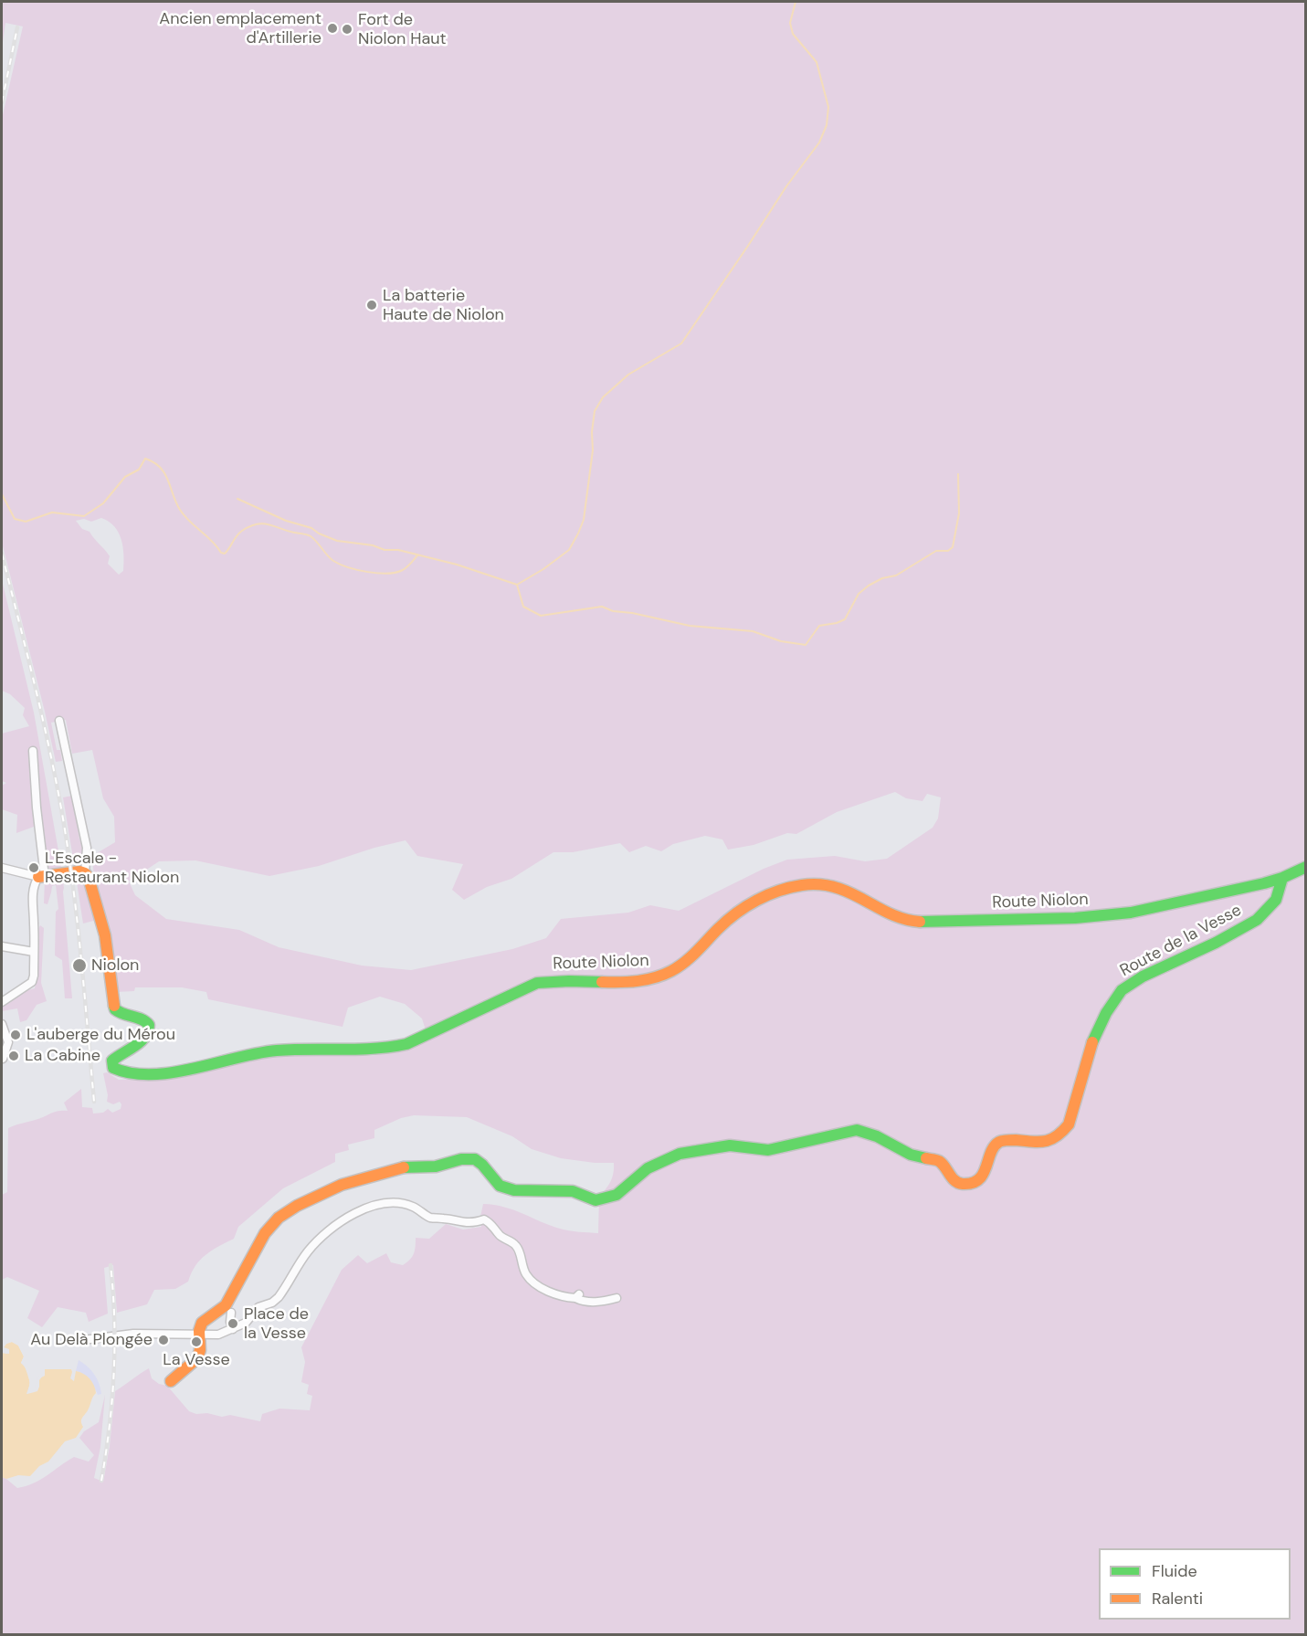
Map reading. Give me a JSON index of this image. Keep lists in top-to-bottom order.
{
  "streets": {
    "street": ["Route Niolon", "Route de la Vesse"]
  },
  "crossings": [
    ["Route Niolon", "Route de la Vesse"]
  ],
  "places": [
    "Ancien emplacement d'Artillerie",
    "Fort de Niolon Haut",
    "La batterie Haute de Niolon",
    "L'Escale - Restaurant Niolon",
    "Niolon",
    "L'auberge du Mérou",
    "La Cabine",
    "Place de la Vesse",
    "Au Delà Plongée",
    "La Vesse"
  ],
  "legend": ["Fluide", "Ralenti"]
}
